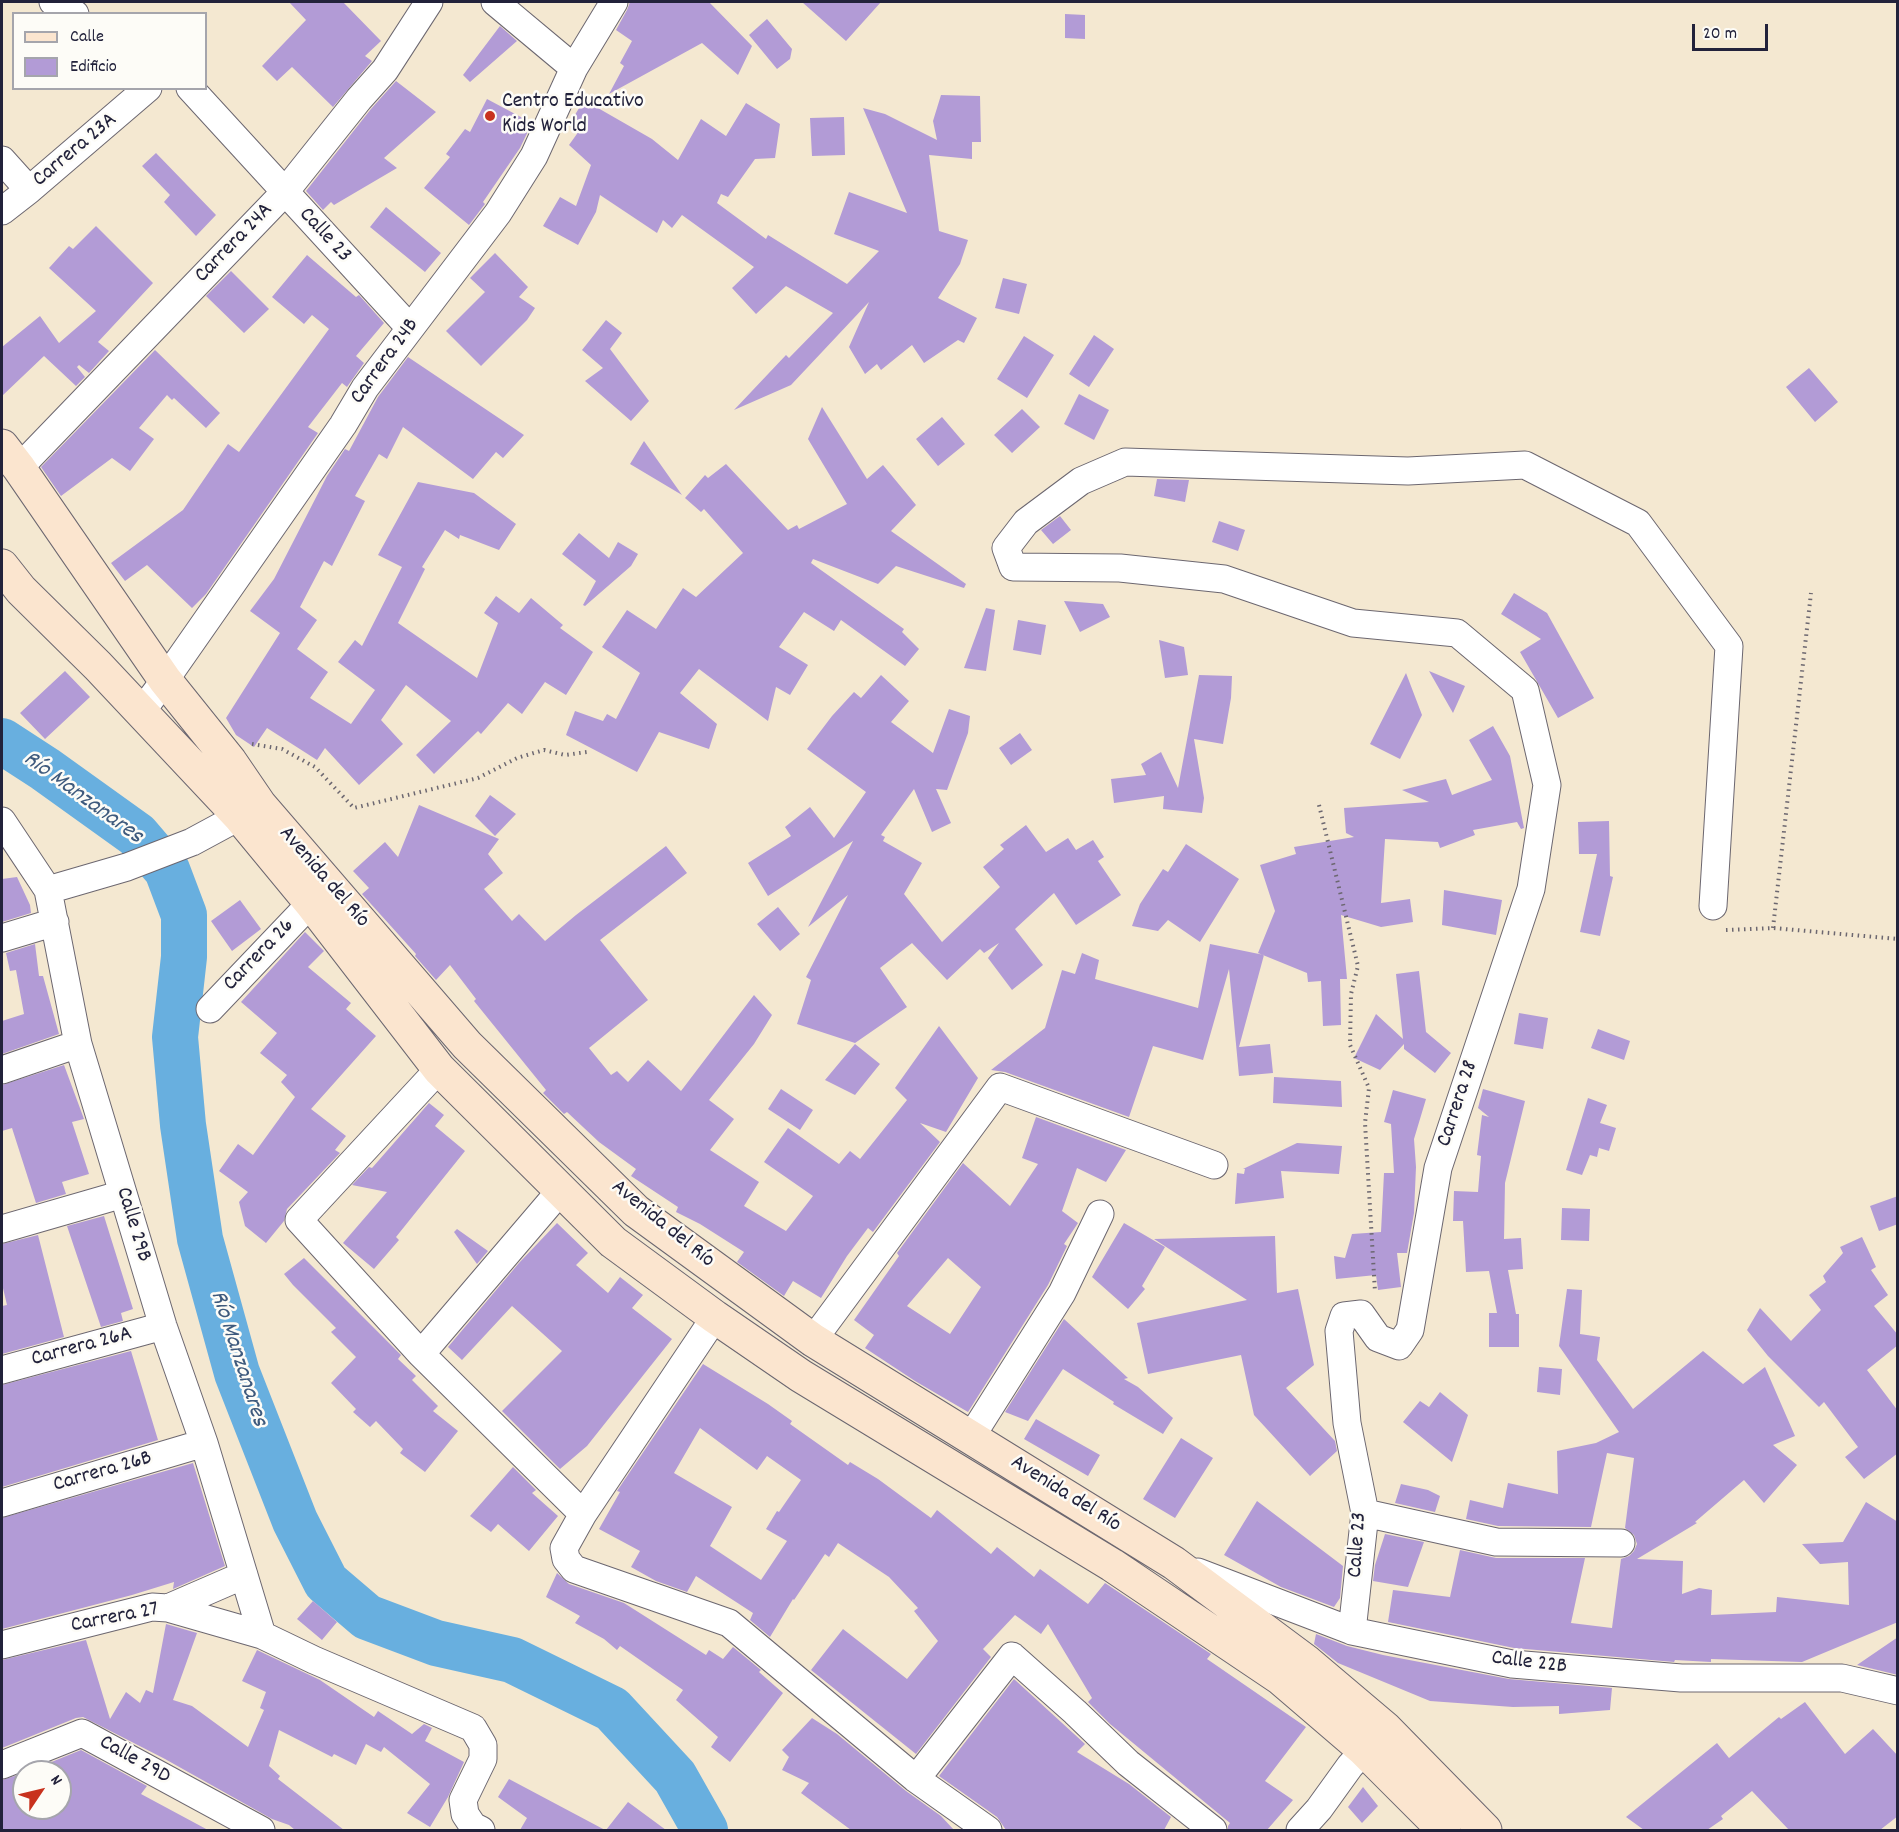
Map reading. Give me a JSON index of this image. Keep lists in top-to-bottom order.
{
  "streets": {
    "main road": ["Avenida del Río"],
    "street": [
      "Carrera 23A",
      "Calle 23",
      "Carrera 24A",
      "Carrera 24B",
      "Carrera 26",
      "Carrera 28",
      "Calle 29B",
      "Carrera 26A",
      "Carrera 26B",
      "Carrera 27",
      "Calle 22B",
      "Calle 29D"
    ]
  },
  "crossings": [
    ["Calle 23", "Carrera 24A"],
    ["Calle 23", "Carrera 24B"],
    ["Calle 23", "Carrera 28"],
    ["Calle 23", "Calle 22B"],
    ["Carrera 24A", "Avenida del Río"],
    ["Carrera 24B", "Avenida del Río"],
    ["Avenida del Río", "Carrera 26"],
    ["Avenida del Río", "Calle 22B"],
    ["Calle 29B", "Carrera 26A"],
    ["Calle 29B", "Carrera 26B"],
    ["Calle 29B", "Carrera 27"]
  ],
  "water": ["Río Manzanares"],
  "places": ["Centro Educativo Kids World"],
  "legend": ["Calle", "Edificio"],
  "scale_bar": "20 m",
  "north": "top right"
}
